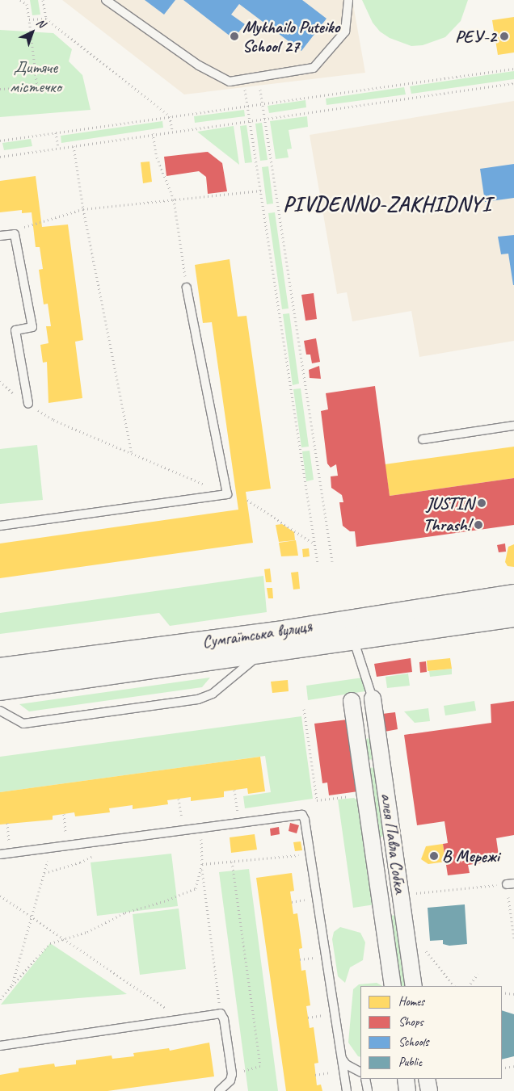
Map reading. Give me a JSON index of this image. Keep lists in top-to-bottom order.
{
  "streets": {
    "main road": ["Сумгаїтська вулиця"],
    "street": ["алея Павла Собка"]
  },
  "districts": ["PIVDENNO-ZAKHIDNYI"],
  "parks": ["Дитяче містечко"],
  "places": [
    "Mykhailo Puteiko School 27",
    "РЕУ-2",
    "JUSTIN",
    "Thrash!",
    "В Мережі"
  ],
  "legend": [
    "Homes",
    "Shops",
    "Schools",
    "Public"
  ],
  "north": "top right"
}
